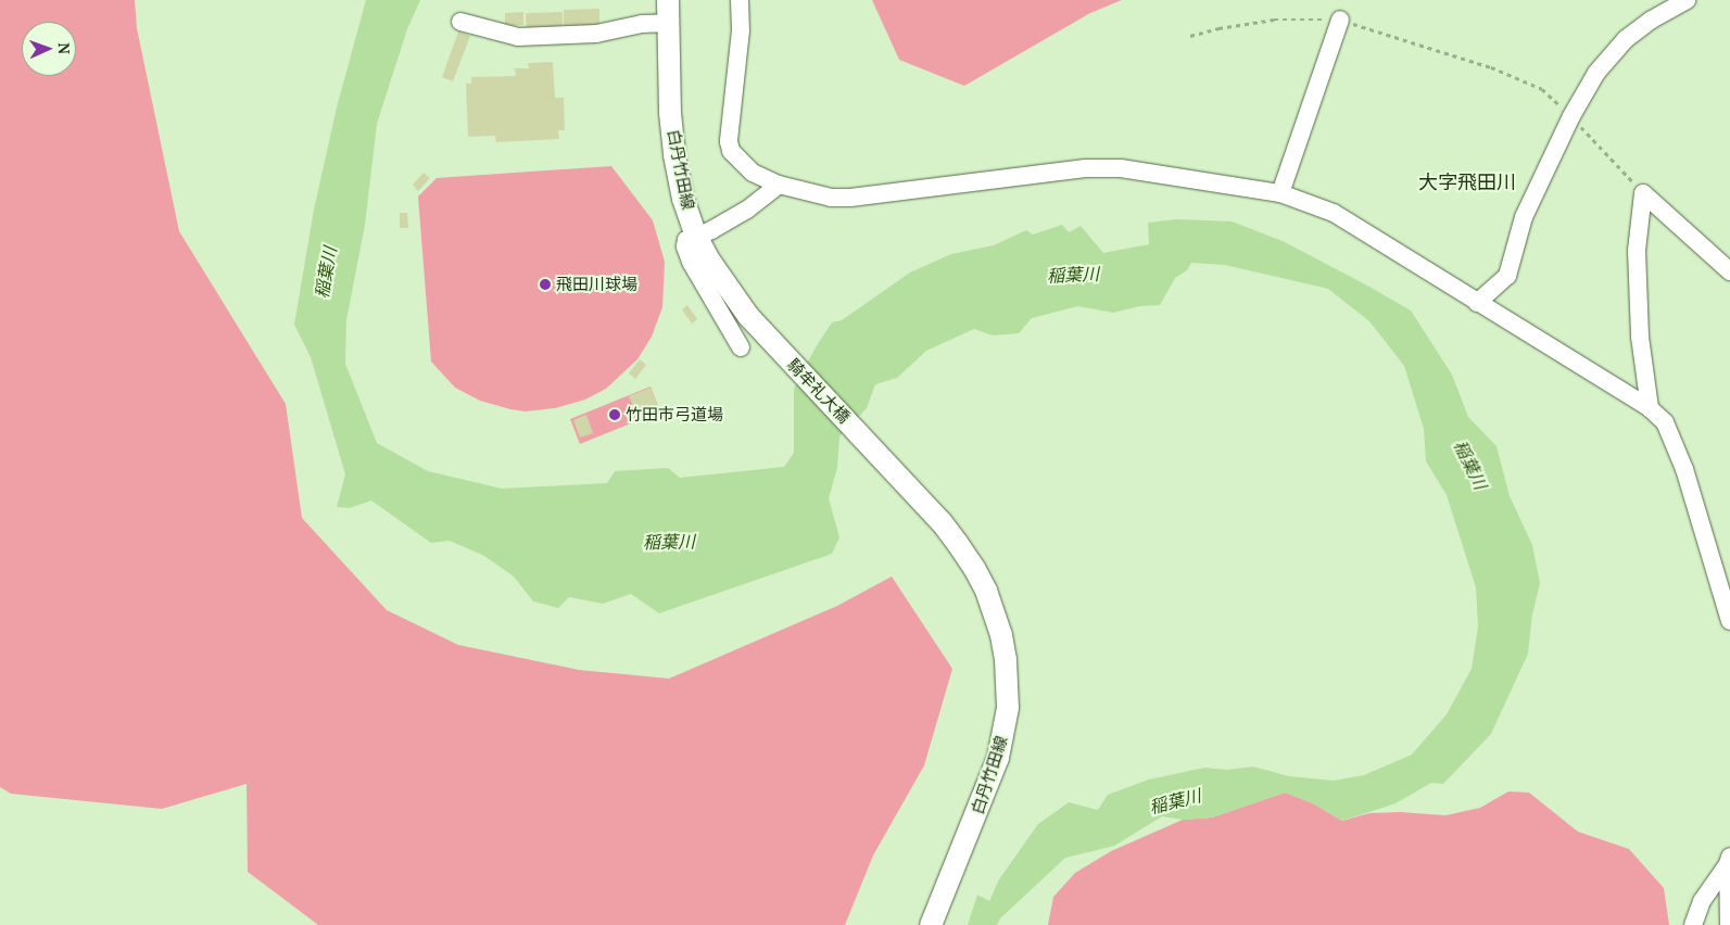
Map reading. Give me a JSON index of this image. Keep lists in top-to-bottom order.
{
  "streets": {
    "main road": ["白丹竹田線", "騎牟礼大橋"]
  },
  "crossings": [
    ["白丹竹田線", "騎牟礼大橋"]
  ],
  "districts": ["大字飛田川"],
  "water": ["稲葉川"],
  "places": ["飛田川球場", "竹田市弓道場"],
  "north": "right"
}
